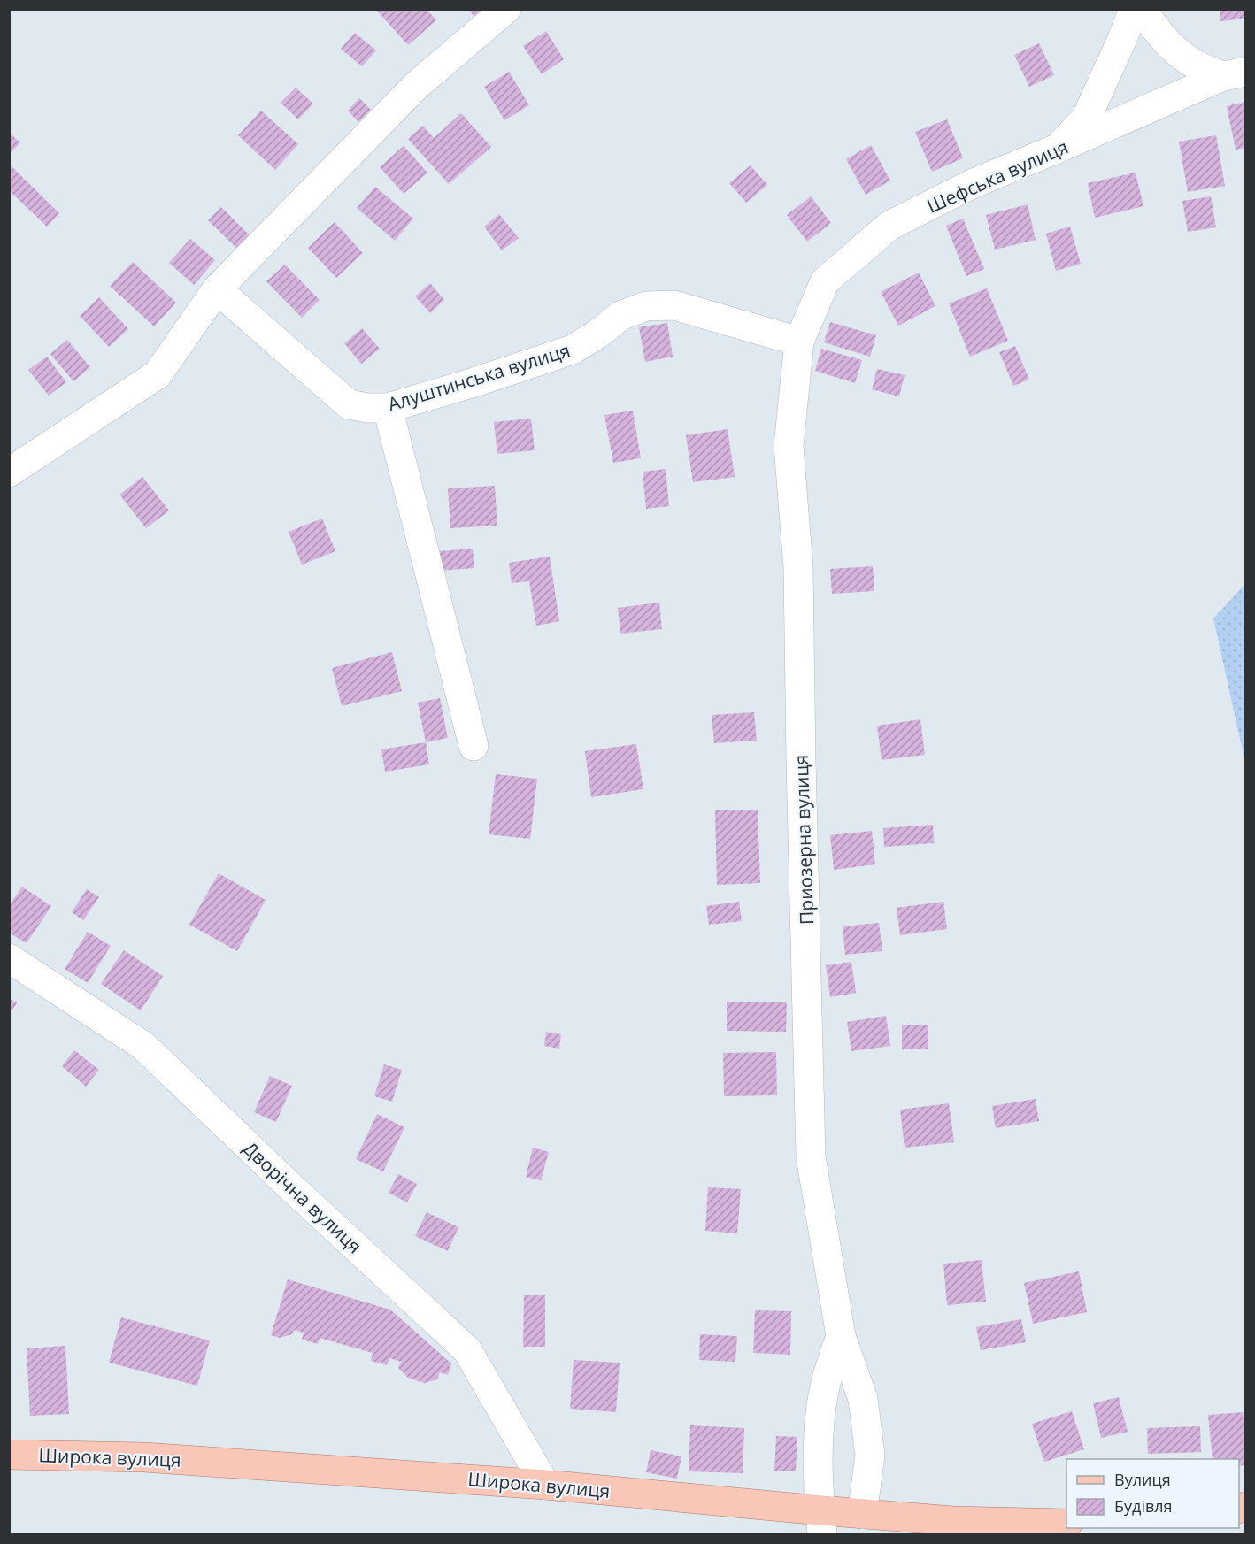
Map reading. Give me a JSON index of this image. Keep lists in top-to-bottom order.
{
  "streets": {
    "main road": ["Широка вулиця"],
    "street": [
      "Шефська вулиця",
      "Алуштинська вулиця",
      "Приозерна вулиця",
      "Дворічна вулиця"
    ]
  },
  "crossings": [
    ["Шефська вулиця", "Алуштинська вулиця"],
    ["Шефська вулиця", "Приозерна вулиця"],
    ["Алуштинська вулиця", "Приозерна вулиця"],
    ["Приозерна вулиця", "Широка вулиця"],
    ["Дворічна вулиця", "Широка вулиця"]
  ],
  "legend": ["Вулиця", "Будівля"]
}
